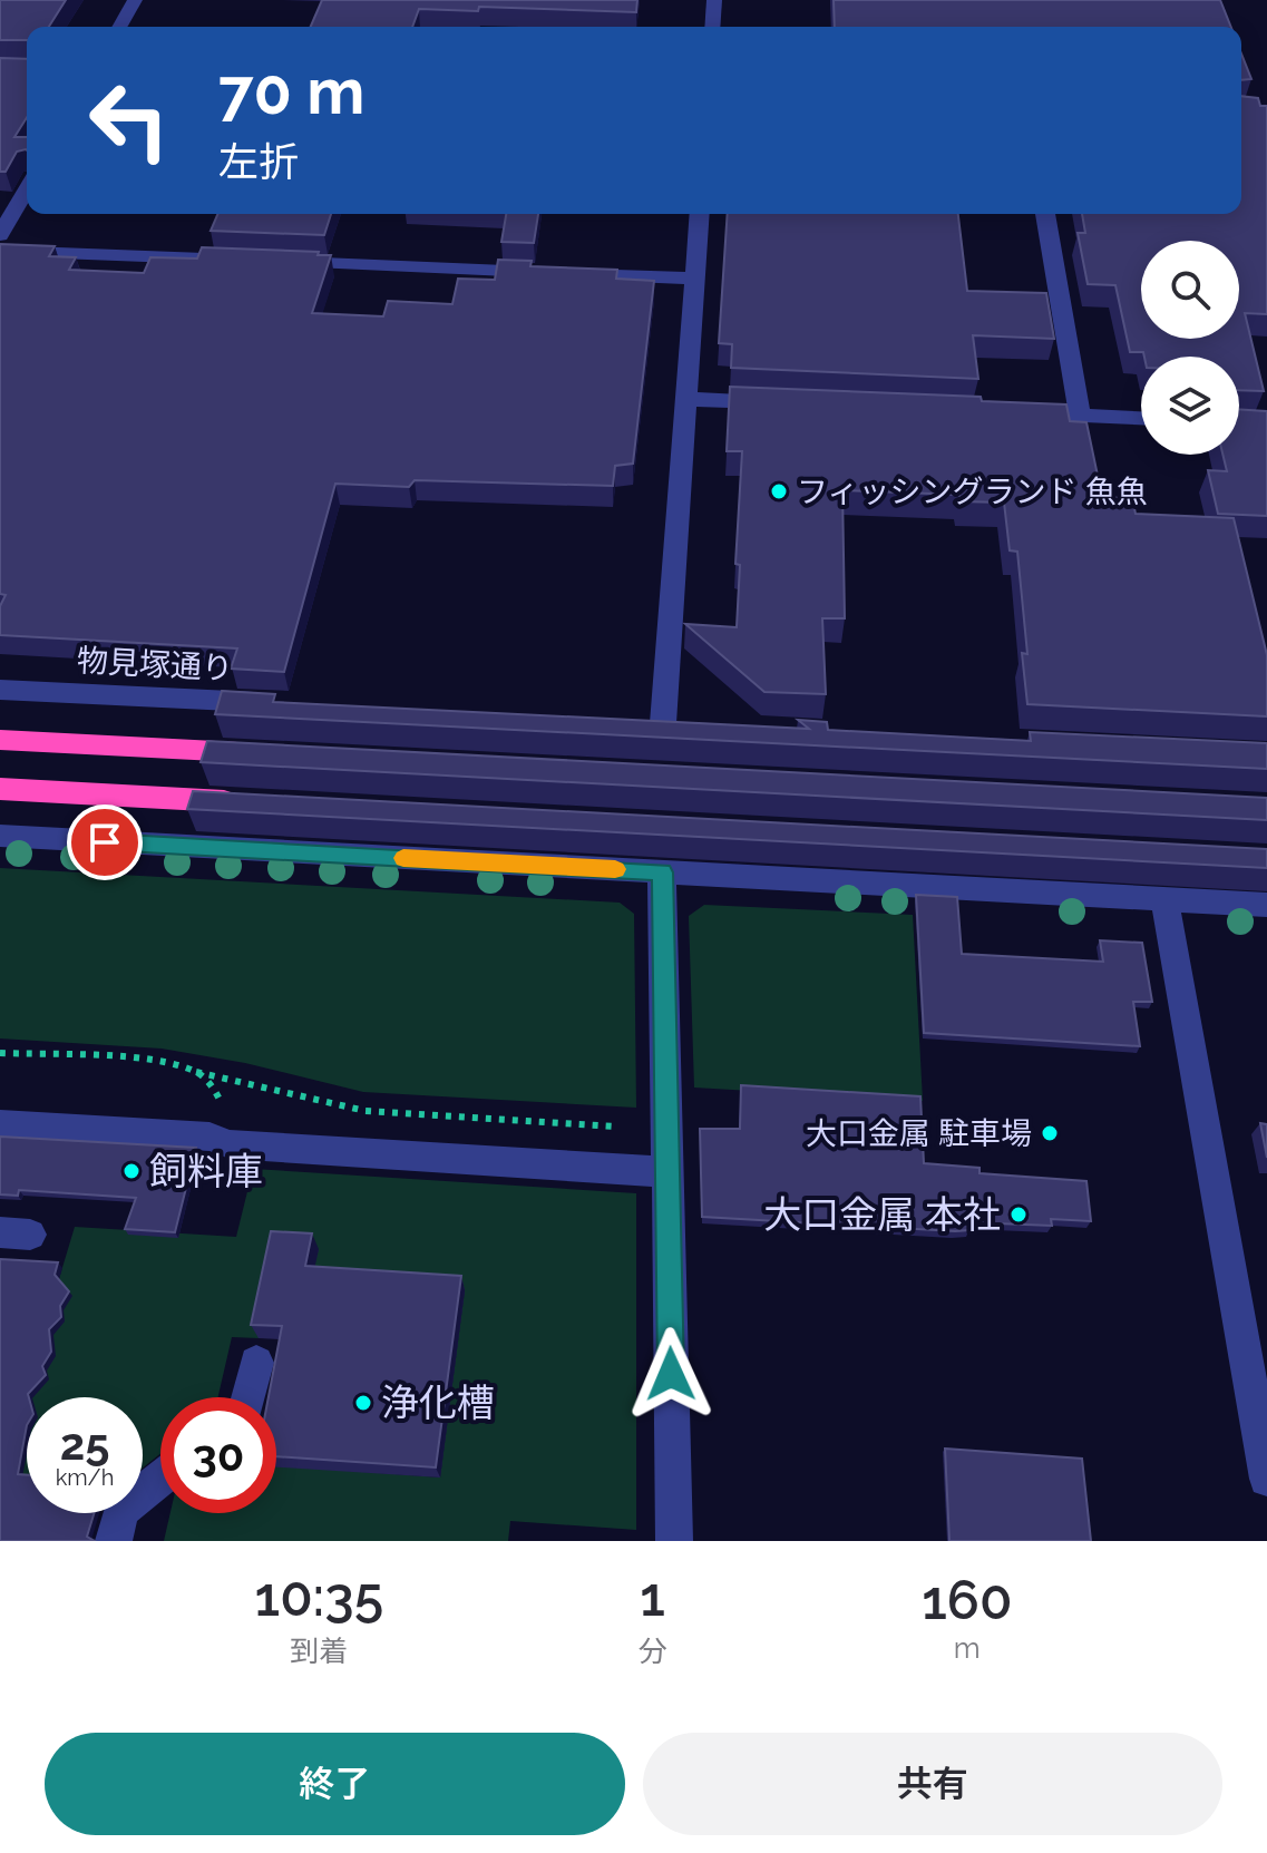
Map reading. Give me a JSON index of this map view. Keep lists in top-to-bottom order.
{
  "streets": {
    "street": ["物見塚通り"]
  },
  "places": [
    "フィッシングランド 魚魚",
    "大口金属 駐車場",
    "飼料庫",
    "大口金属 本社",
    "浄化槽"
  ],
  "page": {
    "turn": ["70 m", "左折"],
    "speed": "25 km/h",
    "limit": "30",
    "eta": [
      "10:35",
      "到着",
      "1",
      "分",
      "160",
      "m"
    ],
    "buttons": ["終了", "共有"]
  }
}
